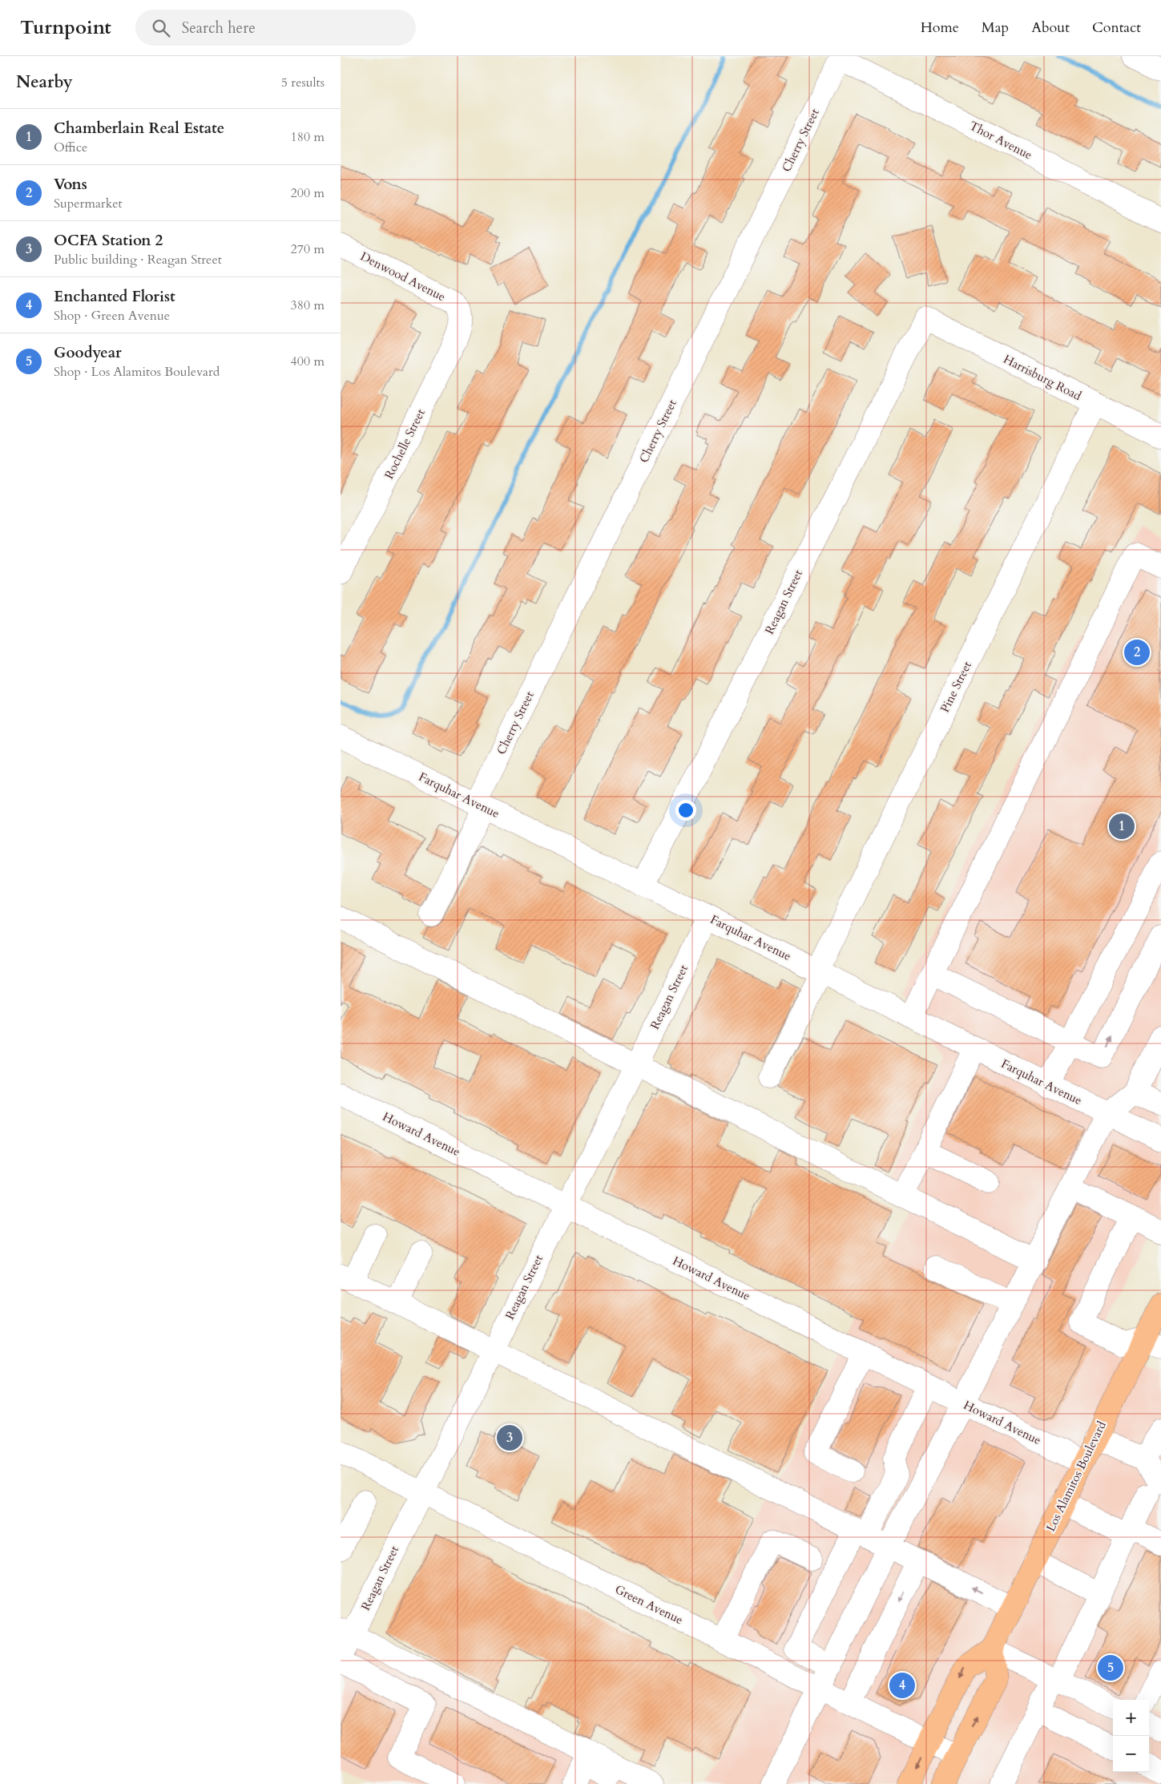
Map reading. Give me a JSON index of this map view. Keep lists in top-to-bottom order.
{
  "streets": {
    "main road": ["Los Alamitos Boulevard"],
    "street": [
      "Cherry Street",
      "Thor Avenue",
      "Denwood Avenue",
      "Harrisburg Road",
      "Rochelle Street",
      "Reagan Street",
      "Pine Street",
      "Farquhar Avenue",
      "Howard Avenue",
      "Green Avenue"
    ]
  },
  "crossings": [
    ["Cherry Street", "Thor Avenue"],
    ["Cherry Street", "Farquhar Avenue"],
    ["Denwood Avenue", "Rochelle Street"],
    ["Harrisburg Road", "Reagan Street"],
    ["Harrisburg Road", "Pine Street"],
    ["Reagan Street", "Farquhar Avenue"],
    ["Reagan Street", "Howard Avenue"],
    ["Reagan Street", "Green Avenue"],
    ["Pine Street", "Farquhar Avenue"],
    ["Howard Avenue", "Los Alamitos Boulevard"],
    ["Los Alamitos Boulevard", "Green Avenue"]
  ],
  "page": {
    "header": "Turnpoint",
    "search": "Search here",
    "nav": [
      "Home",
      "Map",
      "About",
      "Contact"
    ],
    "heading": ["Nearby", "5 results"],
    "list": [
      {
        "mark": "1",
        "name": "Chamberlain Real Estate",
        "note": "Office",
        "value": "180 m"
      },
      {
        "mark": "2",
        "name": "Vons",
        "note": "Supermarket",
        "value": "200 m"
      },
      {
        "mark": "3",
        "name": "OCFA Station 2",
        "note": "Public building · Reagan Street",
        "value": "270 m"
      },
      {
        "mark": "4",
        "name": "Enchanted Florist",
        "note": "Shop · Green Avenue",
        "value": "380 m"
      },
      {
        "mark": "5",
        "name": "Goodyear",
        "note": "Shop · Los Alamitos Boulevard",
        "value": "400 m"
      }
    ],
    "pins": [
      "2",
      "1",
      "3",
      "5",
      "4"
    ],
    "map_buttons": ["+", "−"]
  }
}
